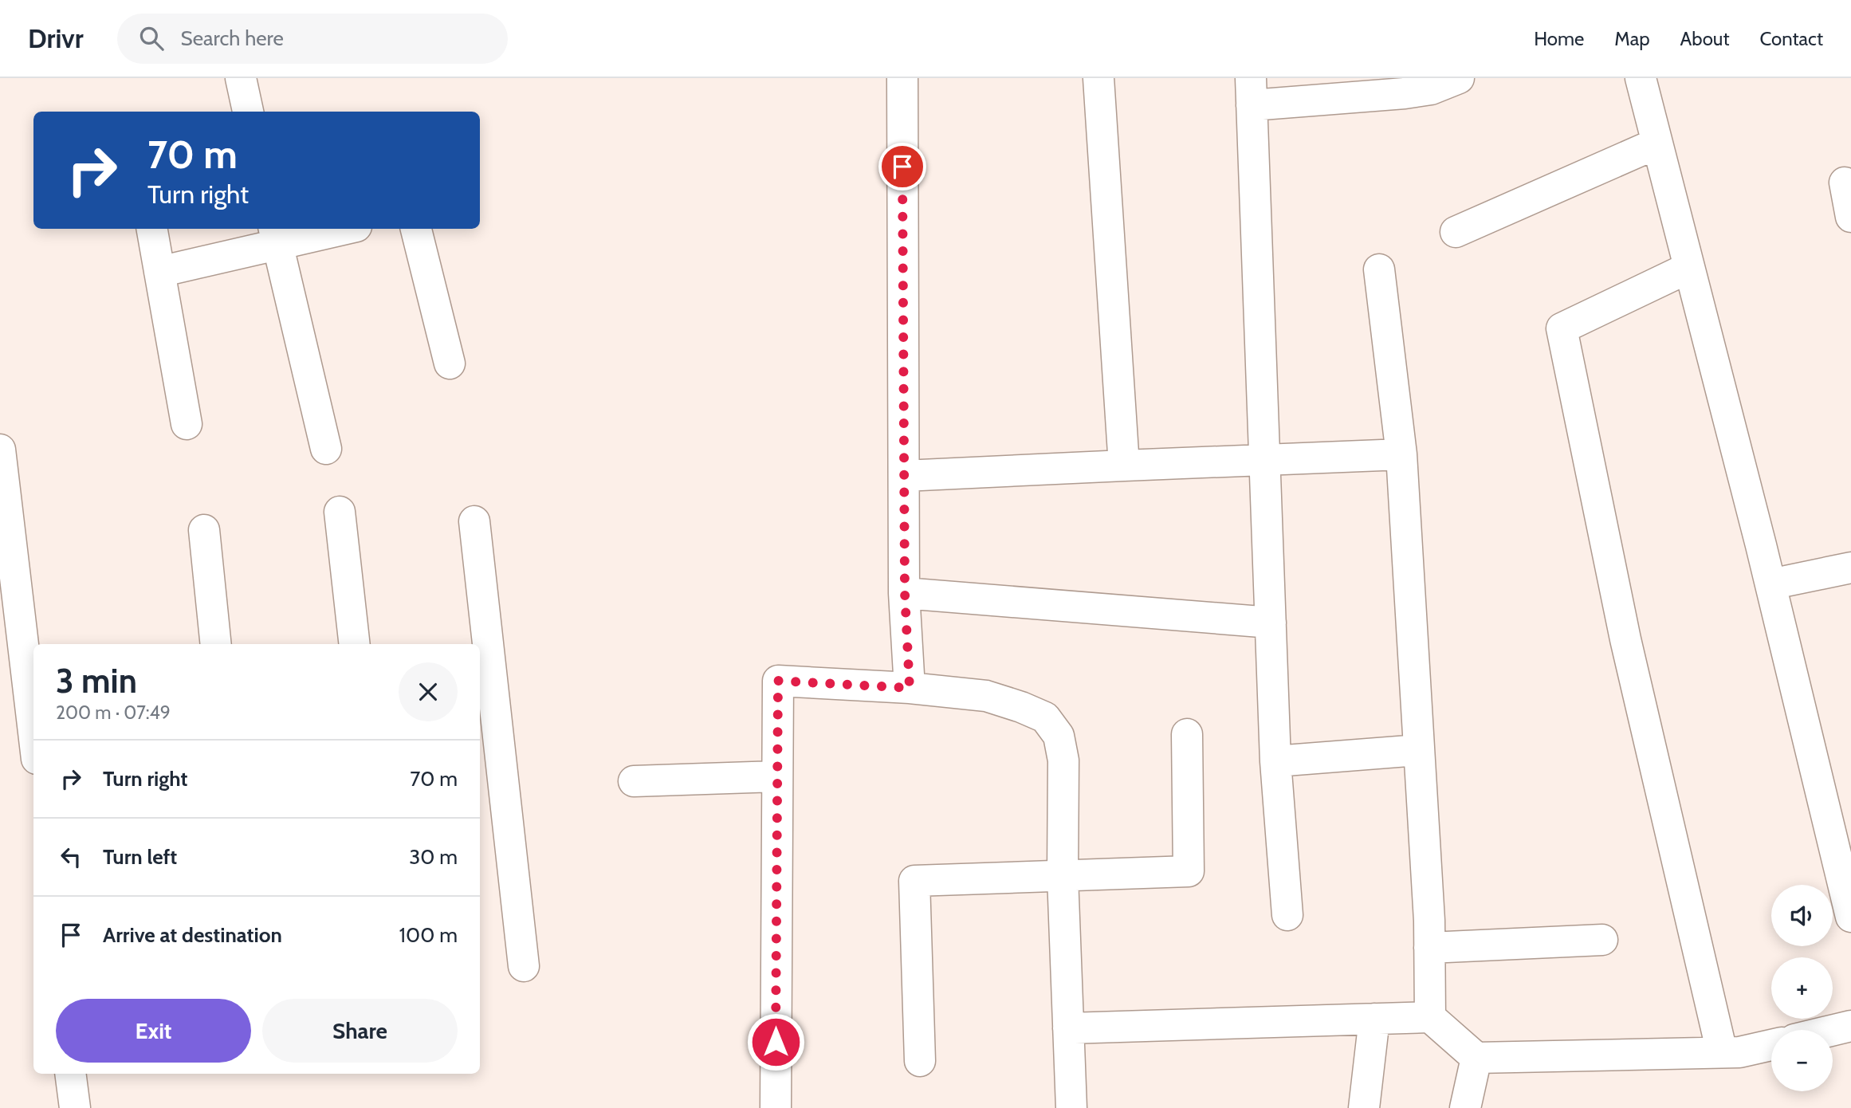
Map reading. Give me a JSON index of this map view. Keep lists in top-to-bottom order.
{
  "page": {
    "header": "Drivr",
    "search": "Search here",
    "nav": [
      "Home",
      "Map",
      "About",
      "Contact"
    ],
    "turn": ["70 m", "Turn right"],
    "heading": ["3 min", "200 m · 07:49"],
    "list": [
      {
        "name": "Turn right",
        "value": "70 m"
      },
      {
        "name": "Turn left",
        "value": "30 m"
      },
      {
        "name": "Arrive at destination",
        "value": "100 m"
      }
    ],
    "map_buttons": ["+", "−"],
    "buttons": ["Exit", "Share"]
  }
}
